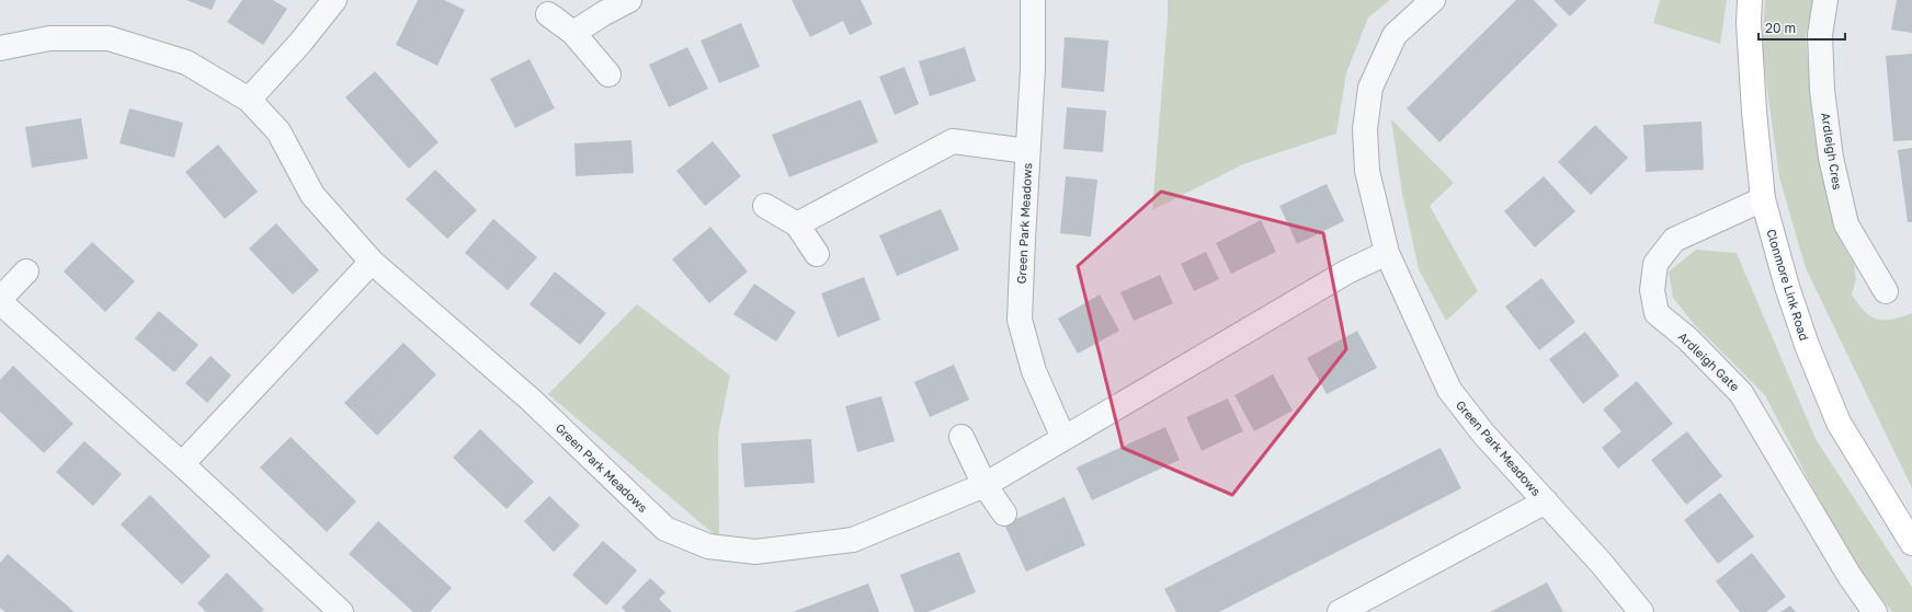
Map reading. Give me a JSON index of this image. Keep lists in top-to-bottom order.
{
  "streets": {
    "main road": ["Clonmore Link Road"],
    "street": ["Ardleigh Cres", "Green Park Meadows", "Ardleigh Gate"]
  },
  "crossings": [
    ["Clonmore Link Road", "Ardleigh Gate"]
  ],
  "scale_bar": "20 m"
}
